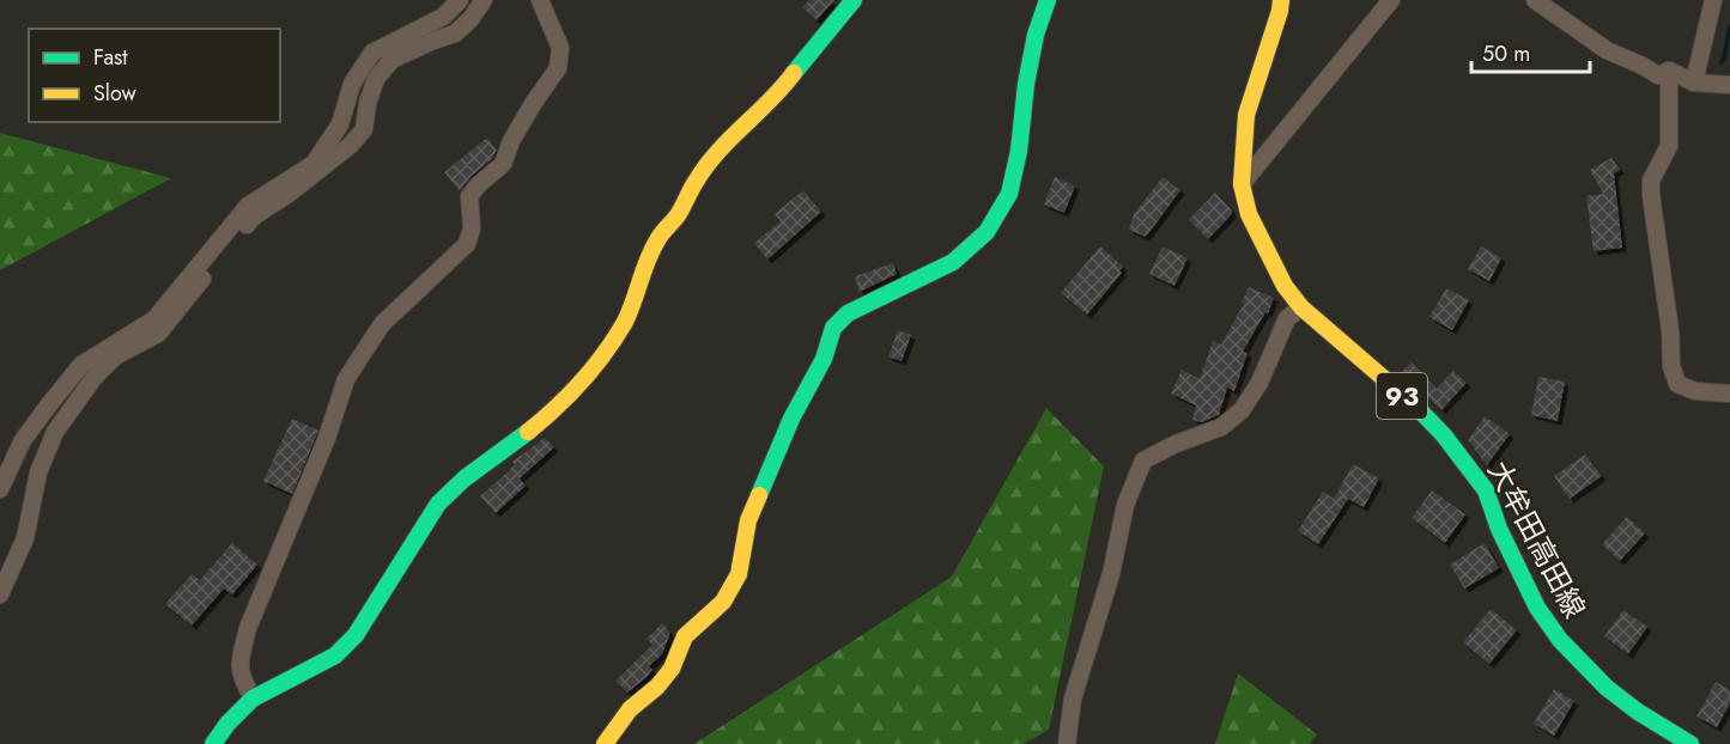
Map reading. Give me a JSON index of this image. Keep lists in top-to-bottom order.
{
  "streets": {
    "street": ["93", "大牟田高田線"]
  },
  "legend": ["Fast", "Slow"],
  "scale_bar": "50 m"
}
